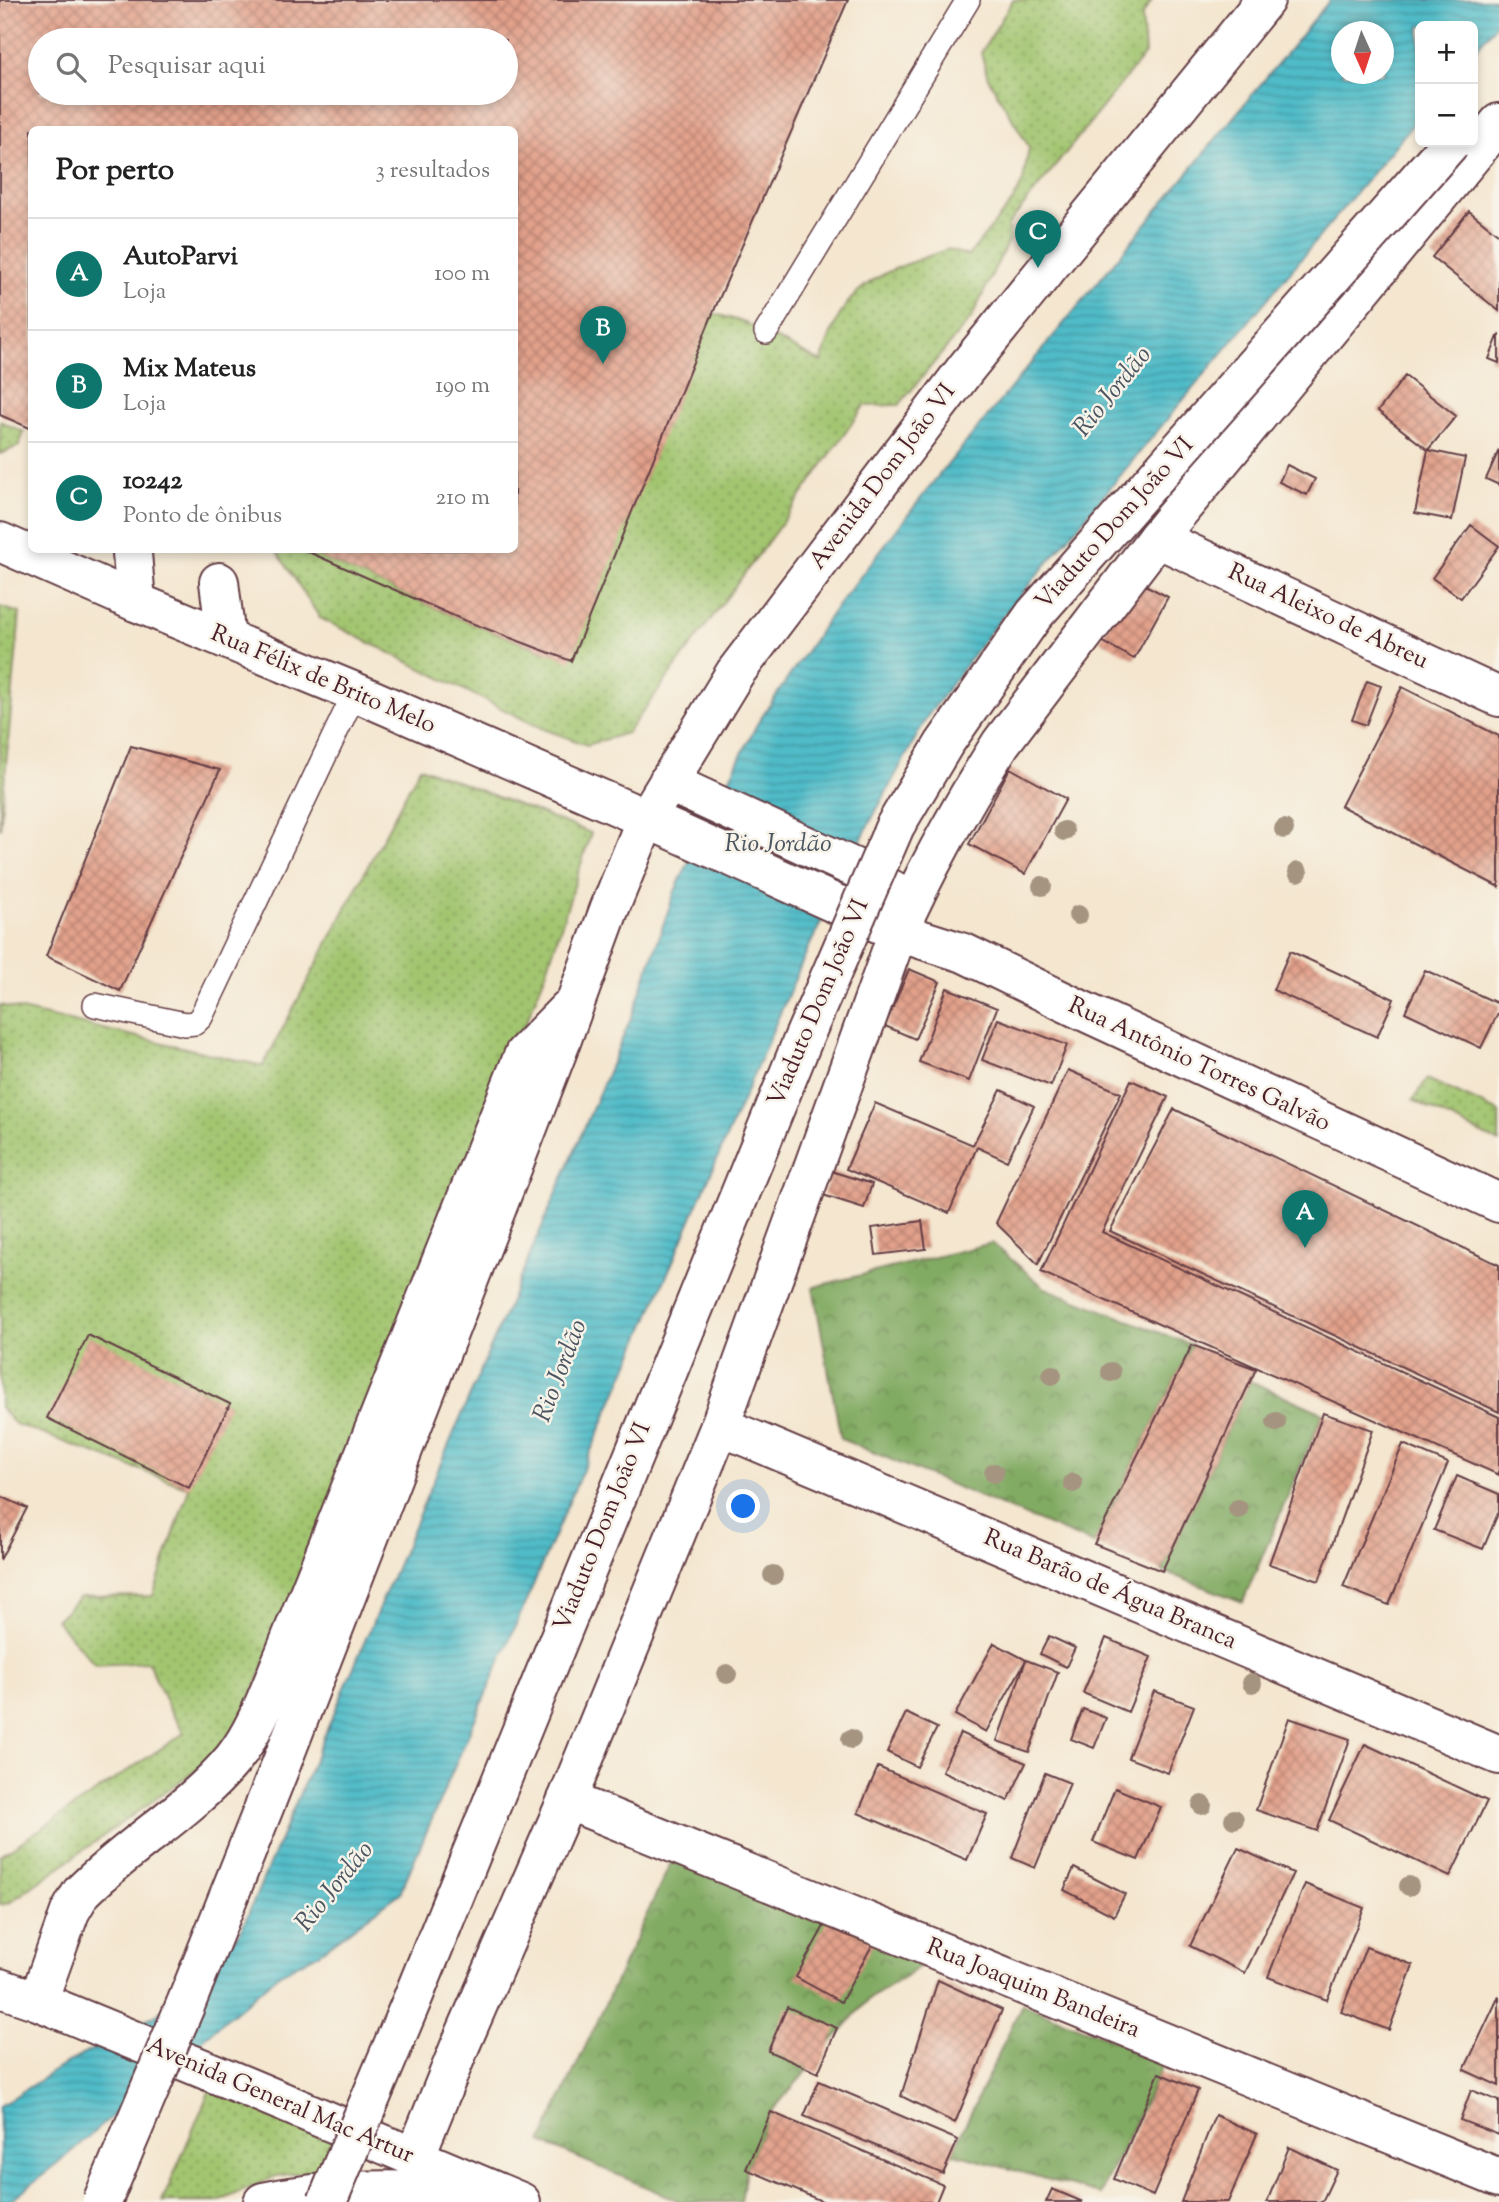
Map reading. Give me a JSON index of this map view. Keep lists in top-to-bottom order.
{
  "streets": {
    "main road": [
      "Avenida Dom João VI",
      "Viaduto Dom João VI",
      "Rua Aleixo de Abreu",
      "Rua Félix de Brito Melo",
      "Rua Antônio Torres Galvão",
      "Rua Barão de Água Branca",
      "Rua Joaquim Bandeira",
      "Avenida General Mac Artur"
    ]
  },
  "crossings": [
    ["Avenida Dom João VI", "Rua Félix de Brito Melo"],
    ["Rua Félix de Brito Melo", "Rua Antônio Torres Galvão"]
  ],
  "water": ["Rio Jordão"],
  "north": "bottom",
  "page": {
    "map_buttons": ["+", "−"],
    "search": "Pesquisar aqui",
    "heading": ["Por perto", "3 resultados"],
    "pins": ["C", "B", "A"],
    "list": [
      {
        "mark": "A",
        "name": "AutoParvi",
        "note": "Loja",
        "value": "100 m"
      },
      {
        "mark": "B",
        "name": "Mix Mateus",
        "note": "Loja",
        "value": "190 m"
      },
      {
        "mark": "C",
        "name": "10242",
        "note": "Ponto de ônibus",
        "value": "210 m"
      }
    ]
  }
}
